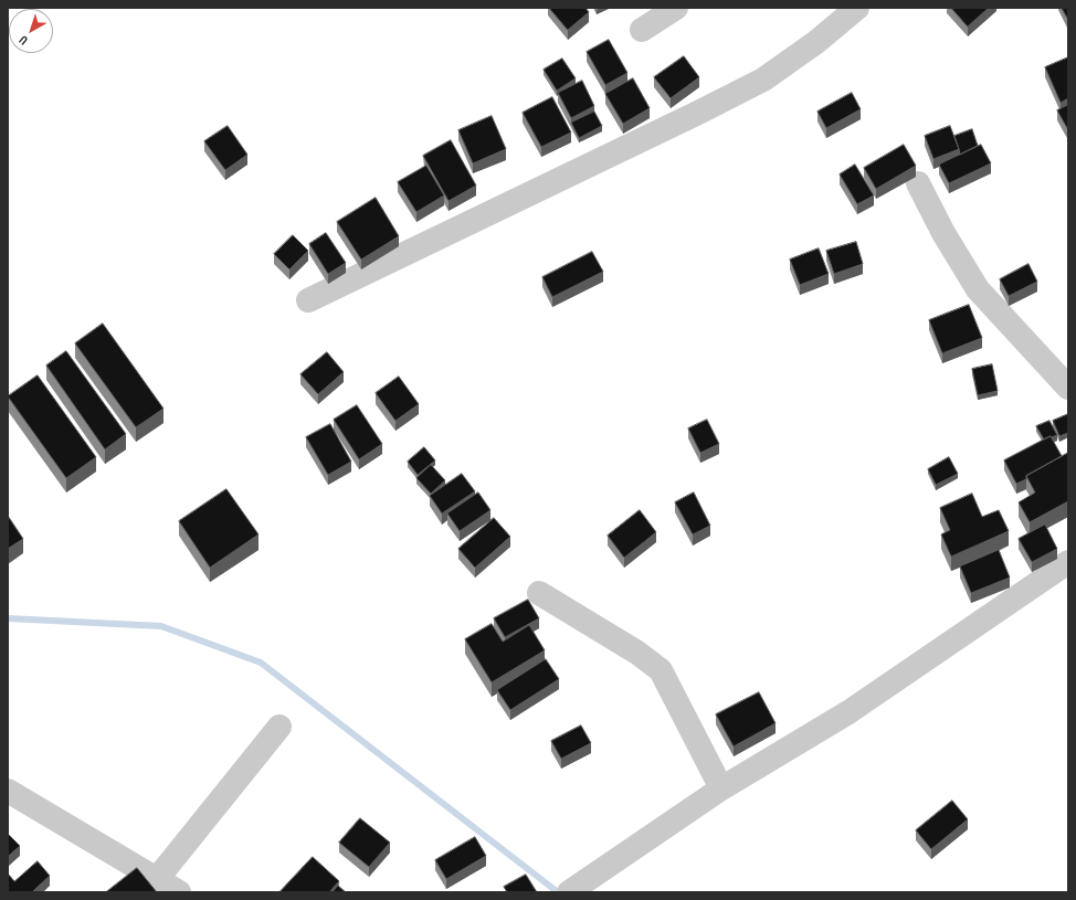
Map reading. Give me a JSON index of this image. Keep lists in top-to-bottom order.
{
  "north": "bottom left"
}
